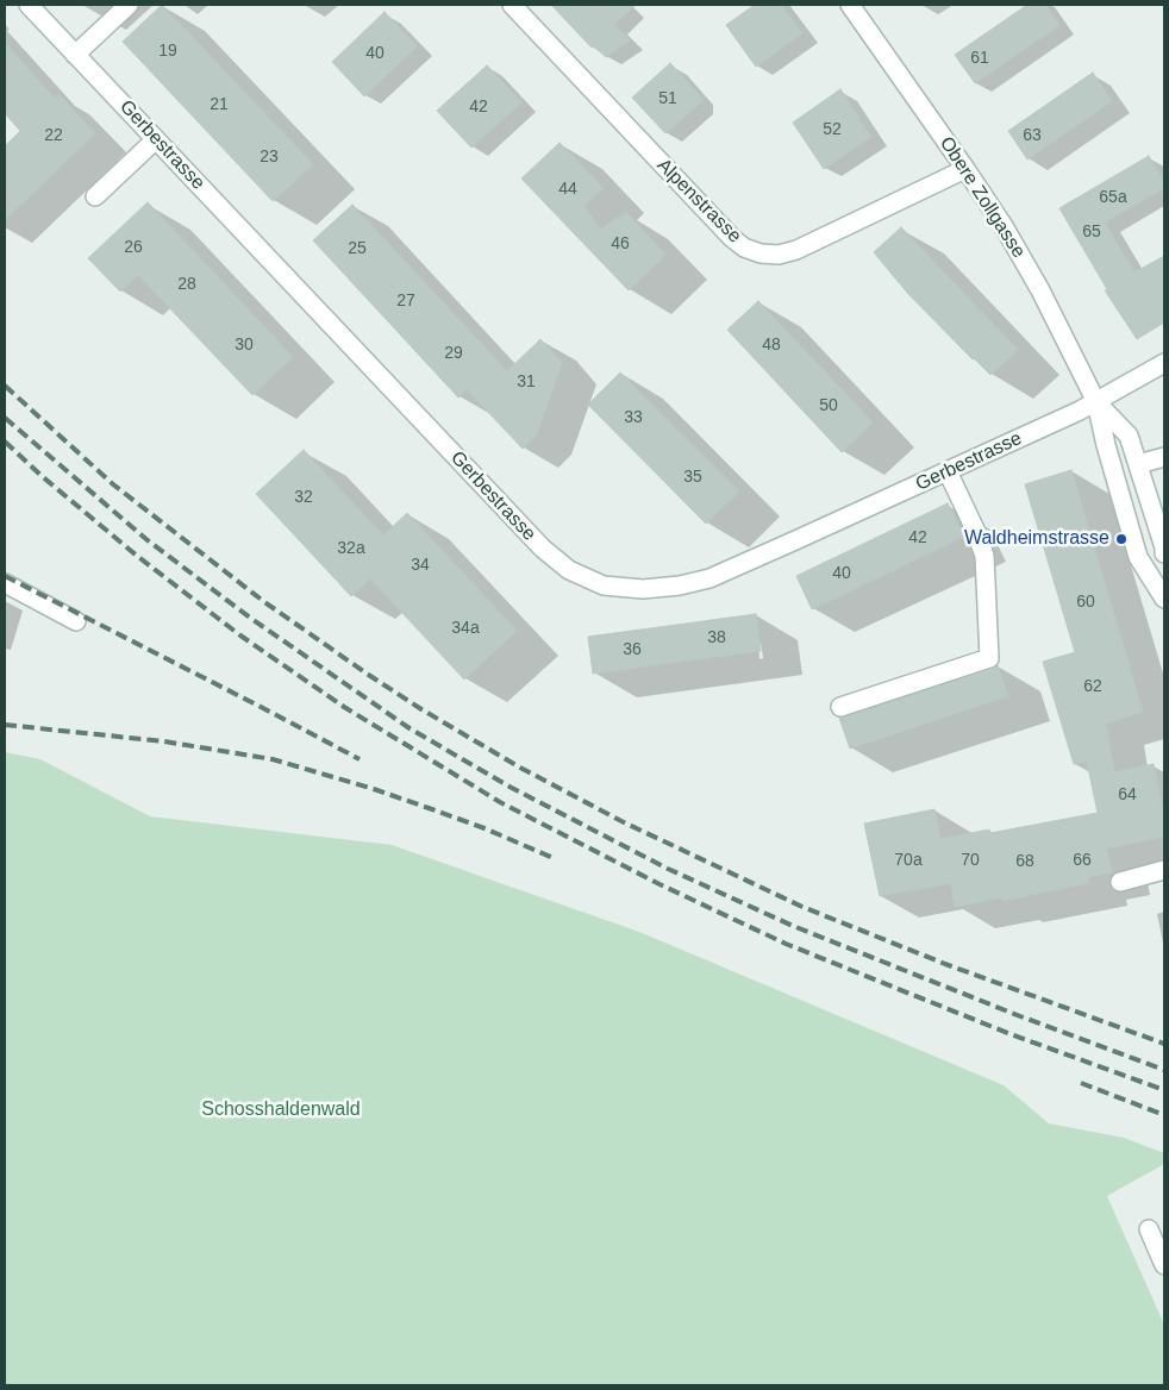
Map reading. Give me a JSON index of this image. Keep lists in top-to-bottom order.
{
  "streets": {
    "street": ["Gerbestrasse", "Obere Zollgasse", "Alpenstrasse"]
  },
  "crossings": [
    ["Gerbestrasse", "Obere Zollgasse"],
    ["Obere Zollgasse", "Alpenstrasse"]
  ],
  "parks": ["Schosshaldenwald"],
  "places": ["Waldheimstrasse"],
  "house_numbers": [
    "19",
    "40",
    "61",
    "51",
    "21",
    "42",
    "52",
    "22",
    "63",
    "23",
    "44",
    "65a",
    "65",
    "46",
    "26",
    "25",
    "28",
    "27",
    "30",
    "48",
    "29",
    "31",
    "50",
    "33",
    "35",
    "32",
    "42",
    "32a",
    "34",
    "40",
    "60",
    "34a",
    "38",
    "36",
    "62",
    "64",
    "70a",
    "70",
    "66",
    "68"
  ]
}
